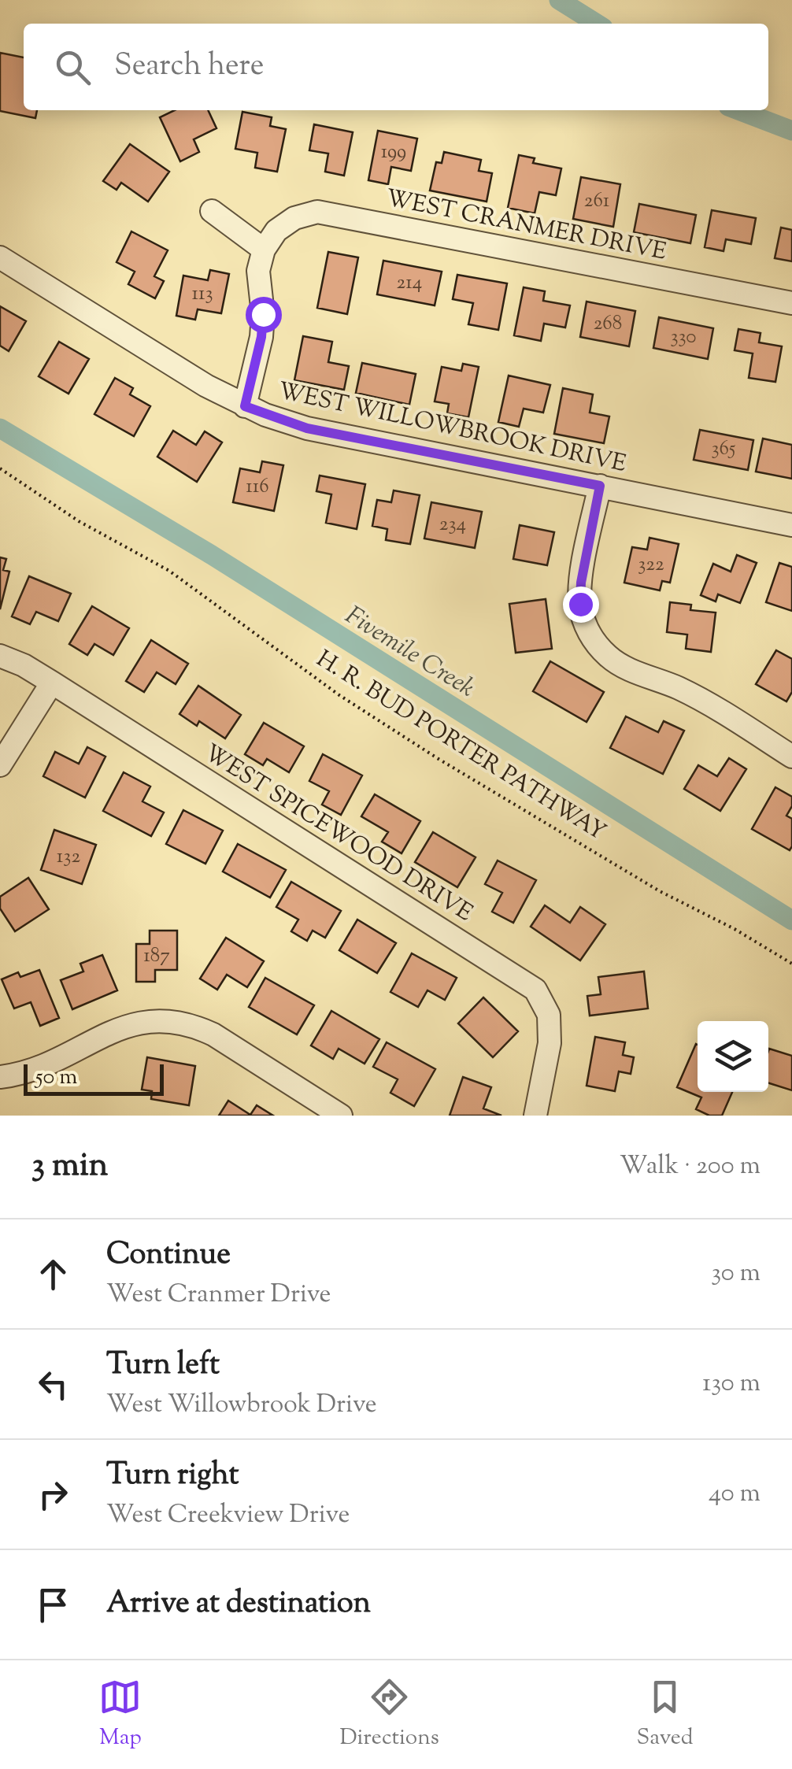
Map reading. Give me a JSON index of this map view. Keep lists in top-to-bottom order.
{
  "streets": {
    "street": ["WEST CRANMER DRIVE", "WEST WILLOWBROOK DRIVE", "WEST SPICEWOOD DRIVE"],
    "path": ["H. R. BUD PORTER PATHWAY"]
  },
  "water": ["Fivemile Creek"],
  "house_numbers": [
    "199",
    "261",
    "214",
    "113",
    "268",
    "330",
    "365",
    "116",
    "234",
    "322",
    "132",
    "187"
  ],
  "scale_bar": "50 m",
  "page": {
    "search": "Search here",
    "scale": "50 m",
    "heading": ["3 min", "Walk · 200 m"],
    "list": [
      ["Continue", "West Cranmer Drive", "30 m"],
      ["Turn left", "West Willowbrook Drive", "130 m"],
      ["Turn right", "West Creekview Drive", "40 m"],
      "Arrive at destination"
    ],
    "nav": ["Map", "Directions", "Saved"]
  }
}
